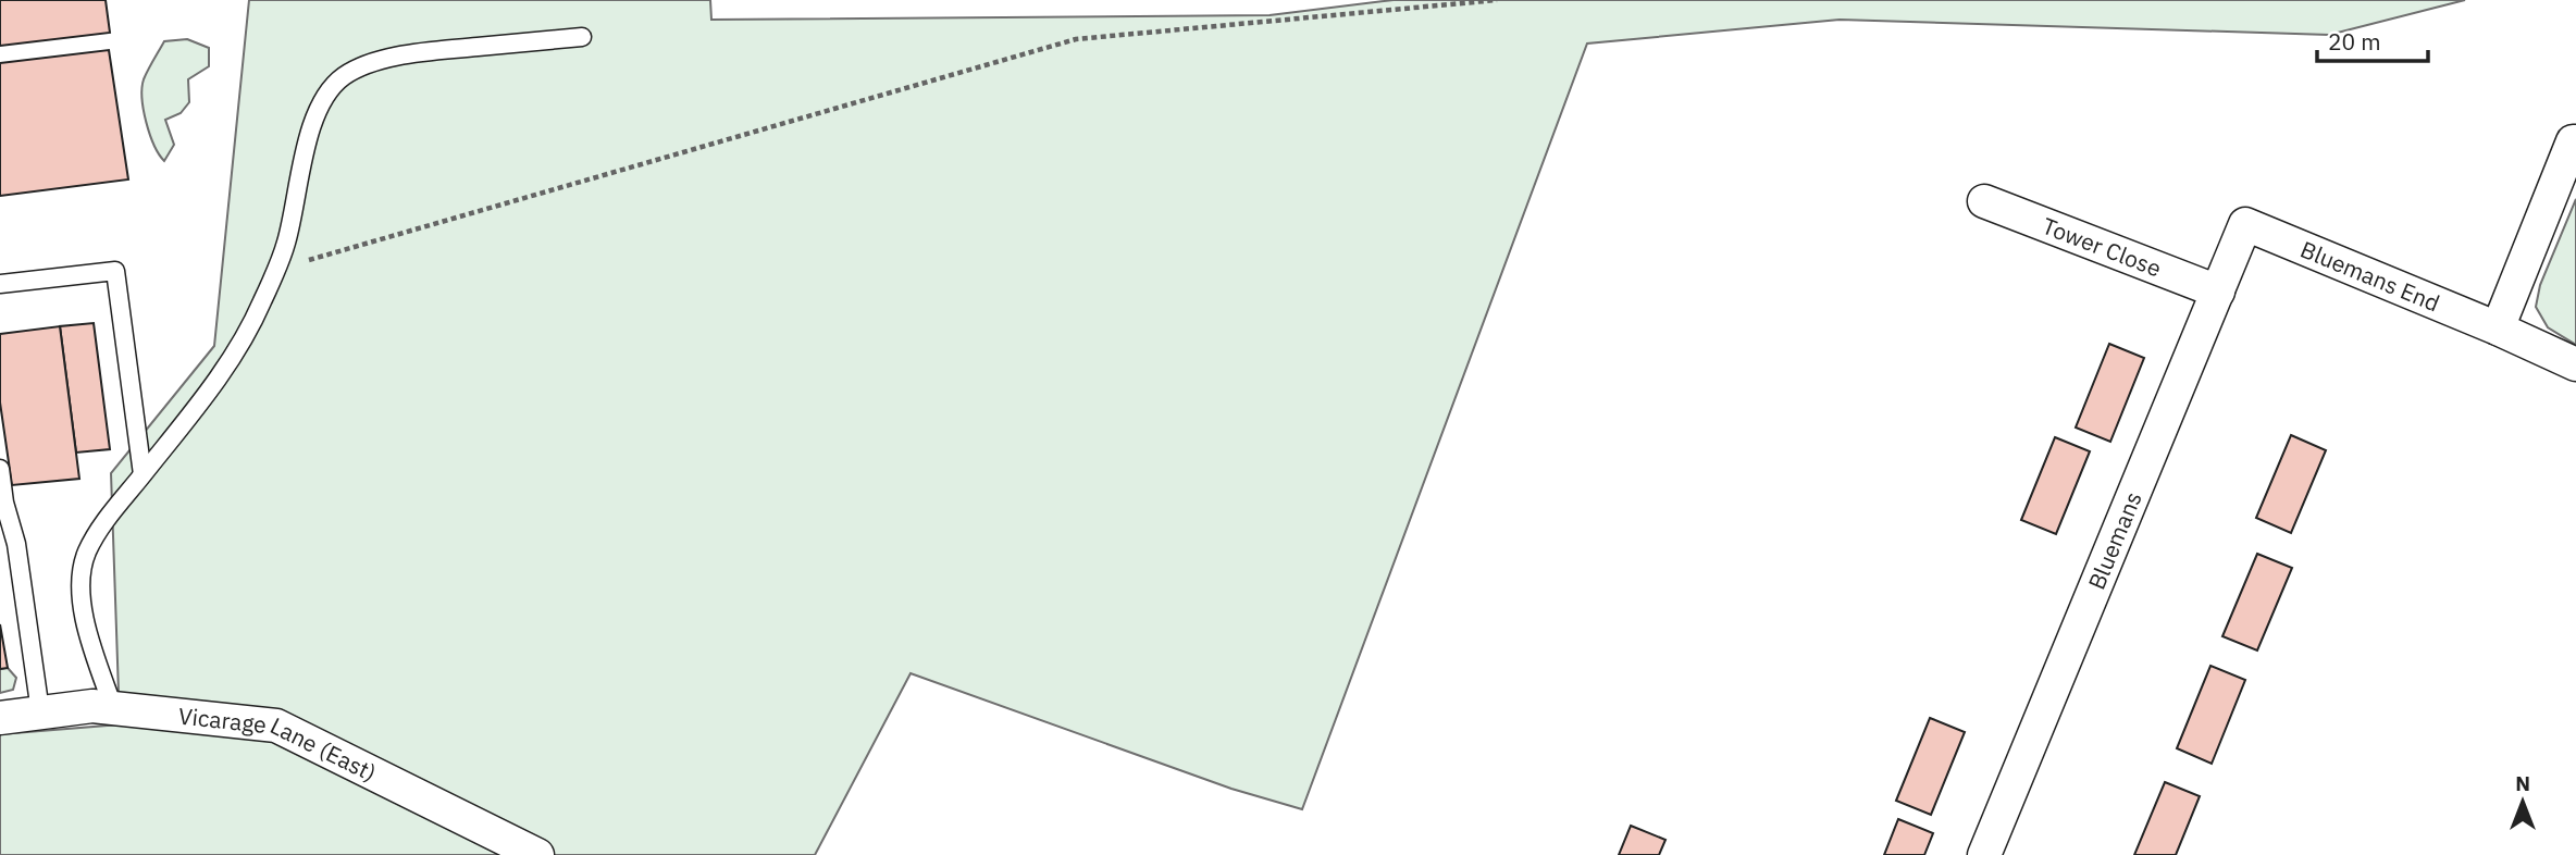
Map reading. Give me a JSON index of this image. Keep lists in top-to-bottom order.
{
  "streets": {
    "street": [
      "Tower Close",
      "Bluemans End",
      "Bluemans",
      "Vicarage Lane (East)"
    ]
  },
  "crossings": [
    ["Tower Close", "Bluemans"],
    ["Bluemans End", "Bluemans"]
  ],
  "scale_bar": "20 m",
  "north": "top"
}
